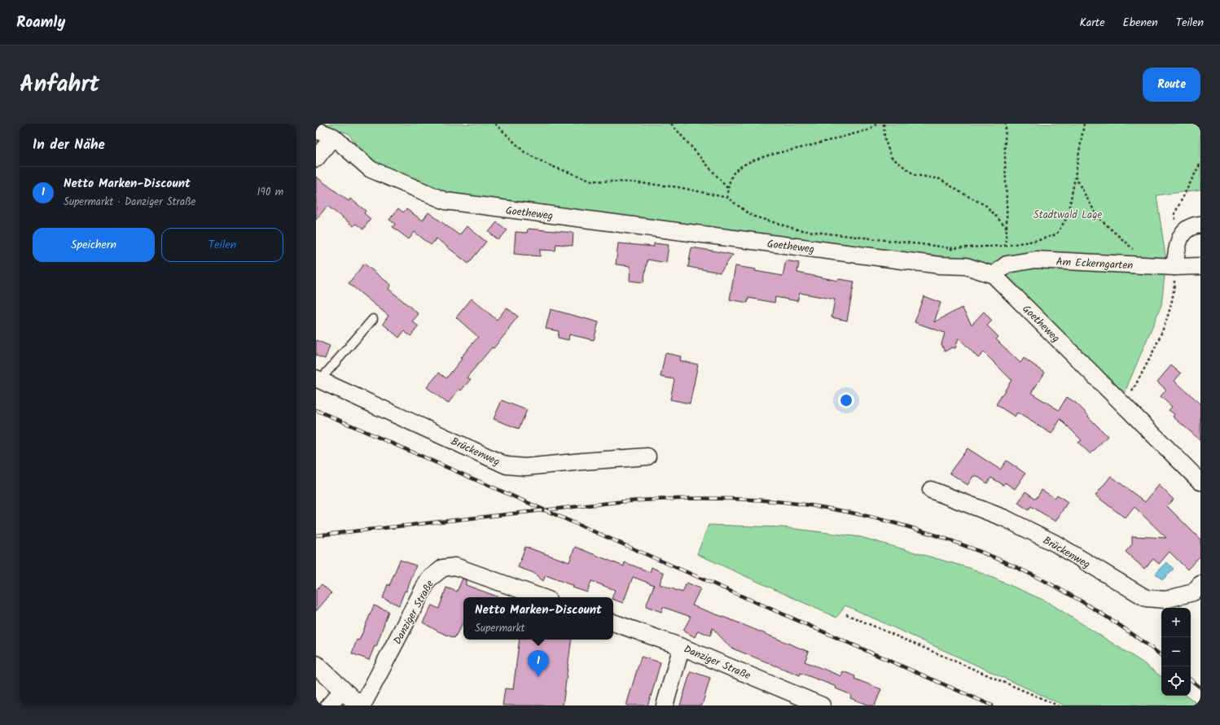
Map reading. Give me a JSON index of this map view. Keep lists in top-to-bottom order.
{
  "streets": {
    "street": [
      "Goetheweg",
      "Am Eckerngarten",
      "Brückenweg",
      "Danziger Straße"
    ]
  },
  "crossings": [
    ["Goetheweg", "Am Eckerngarten"]
  ],
  "parks": ["Stadtwald Lage"],
  "page": {
    "header": "Roamly",
    "nav": ["Karte", "Ebenen", "Teilen"],
    "title": "Anfahrt",
    "buttons": [
      "Route",
      ["Speichern", "Teilen"]
    ],
    "heading": "In der Nähe",
    "list": [
      {
        "mark": "1",
        "name": "Netto Marken-Discount",
        "note": "Supermarkt · Danziger Straße",
        "value": "190 m"
      }
    ],
    "popup": ["Netto Marken-Discount", "Supermarkt"],
    "map_buttons": ["+", "−"],
    "pins": "1"
  }
}
